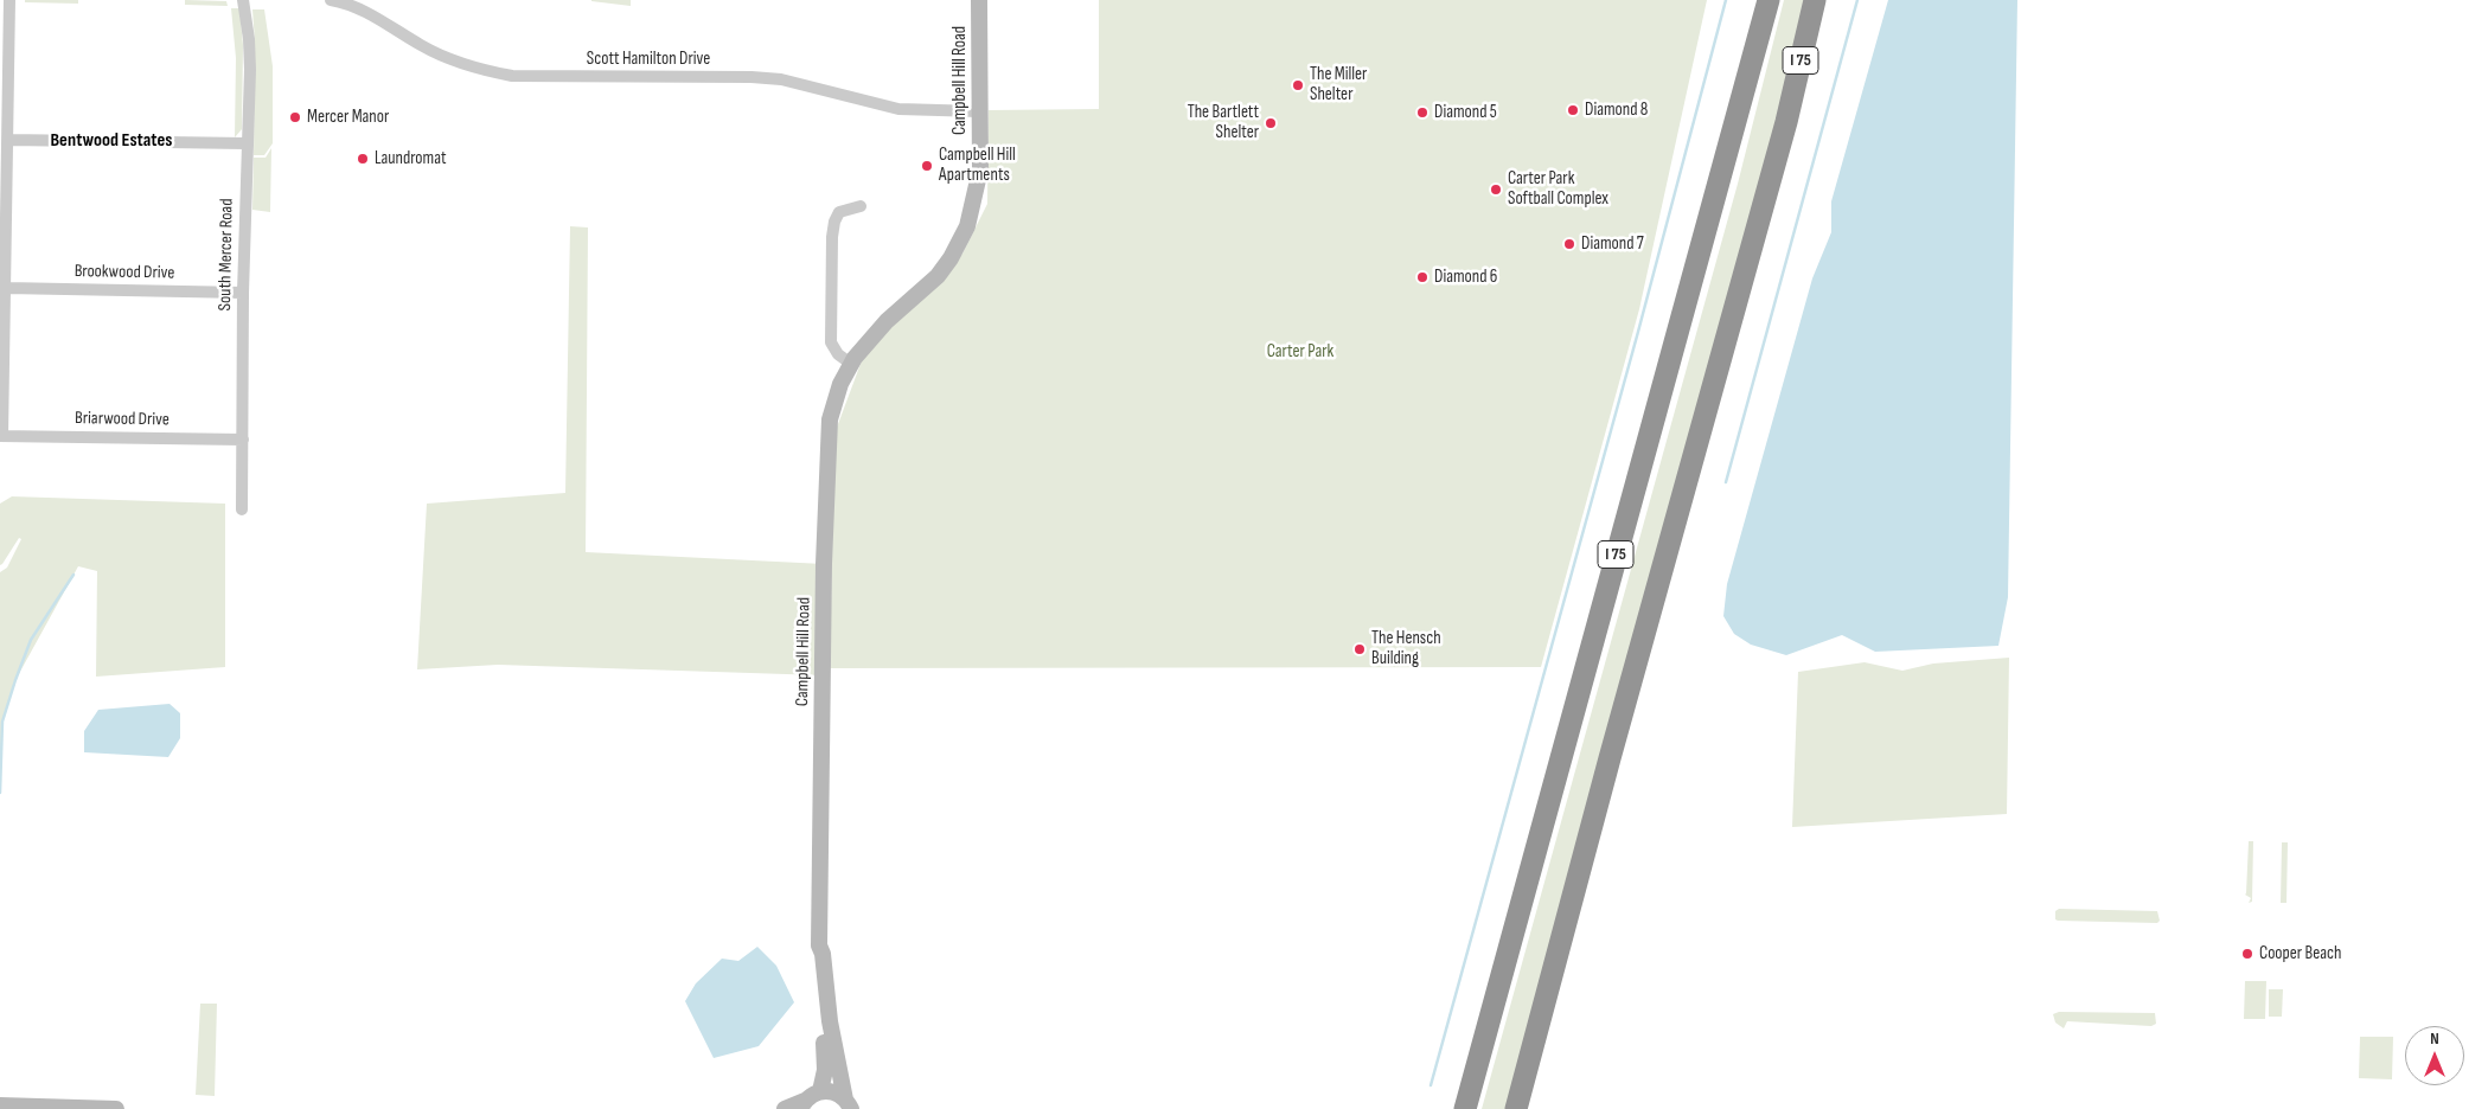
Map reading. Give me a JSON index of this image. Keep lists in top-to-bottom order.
{
  "streets": {
    "highway": ["I 75"],
    "main road": ["Campbell Hill Road"],
    "street": [
      "Scott Hamilton Drive",
      "South Mercer Road",
      "Brookwood Drive",
      "Briarwood Drive"
    ]
  },
  "crossings": [
    ["Scott Hamilton Drive", "Campbell Hill Road"],
    ["South Mercer Road", "Brookwood Drive"],
    ["South Mercer Road", "Briarwood Drive"]
  ],
  "districts": ["Bentwood Estates"],
  "parks": ["Carter Park"],
  "places": [
    "The Miller Shelter",
    "Diamond 8",
    "Diamond 5",
    "Mercer Manor",
    "The Bartlett Shelter",
    "Laundromat",
    "Campbell Hill Apartments",
    "Carter Park Softball Complex",
    "Diamond 7",
    "Diamond 6",
    "The Hensch Building",
    "Cooper Beach"
  ],
  "north": "top"
}
